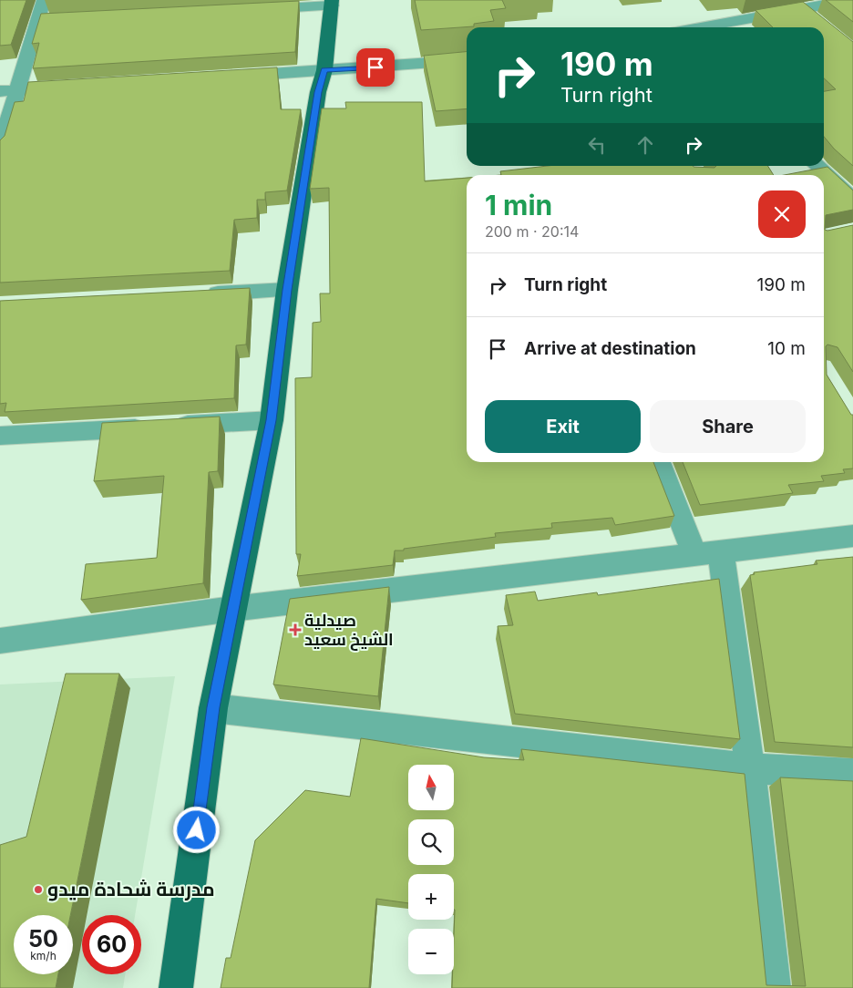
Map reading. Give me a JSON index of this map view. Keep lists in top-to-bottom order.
{
  "places": {
    "health": ["صيدلية الشيخ سعيد"],
    "other": ["مدرسة شحادة ميدو"]
  },
  "north": "top",
  "page": {
    "turn": ["190 m", "Turn right"],
    "heading": ["1 min", "200 m · 20:14"],
    "list": [
      {
        "name": "Turn right",
        "value": "190 m"
      },
      {
        "name": "Arrive at destination",
        "value": "10 m"
      }
    ],
    "buttons": ["Exit", "Share"],
    "map_buttons": ["+", "−"],
    "speed": "50 km/h",
    "limit": "60"
  }
}
